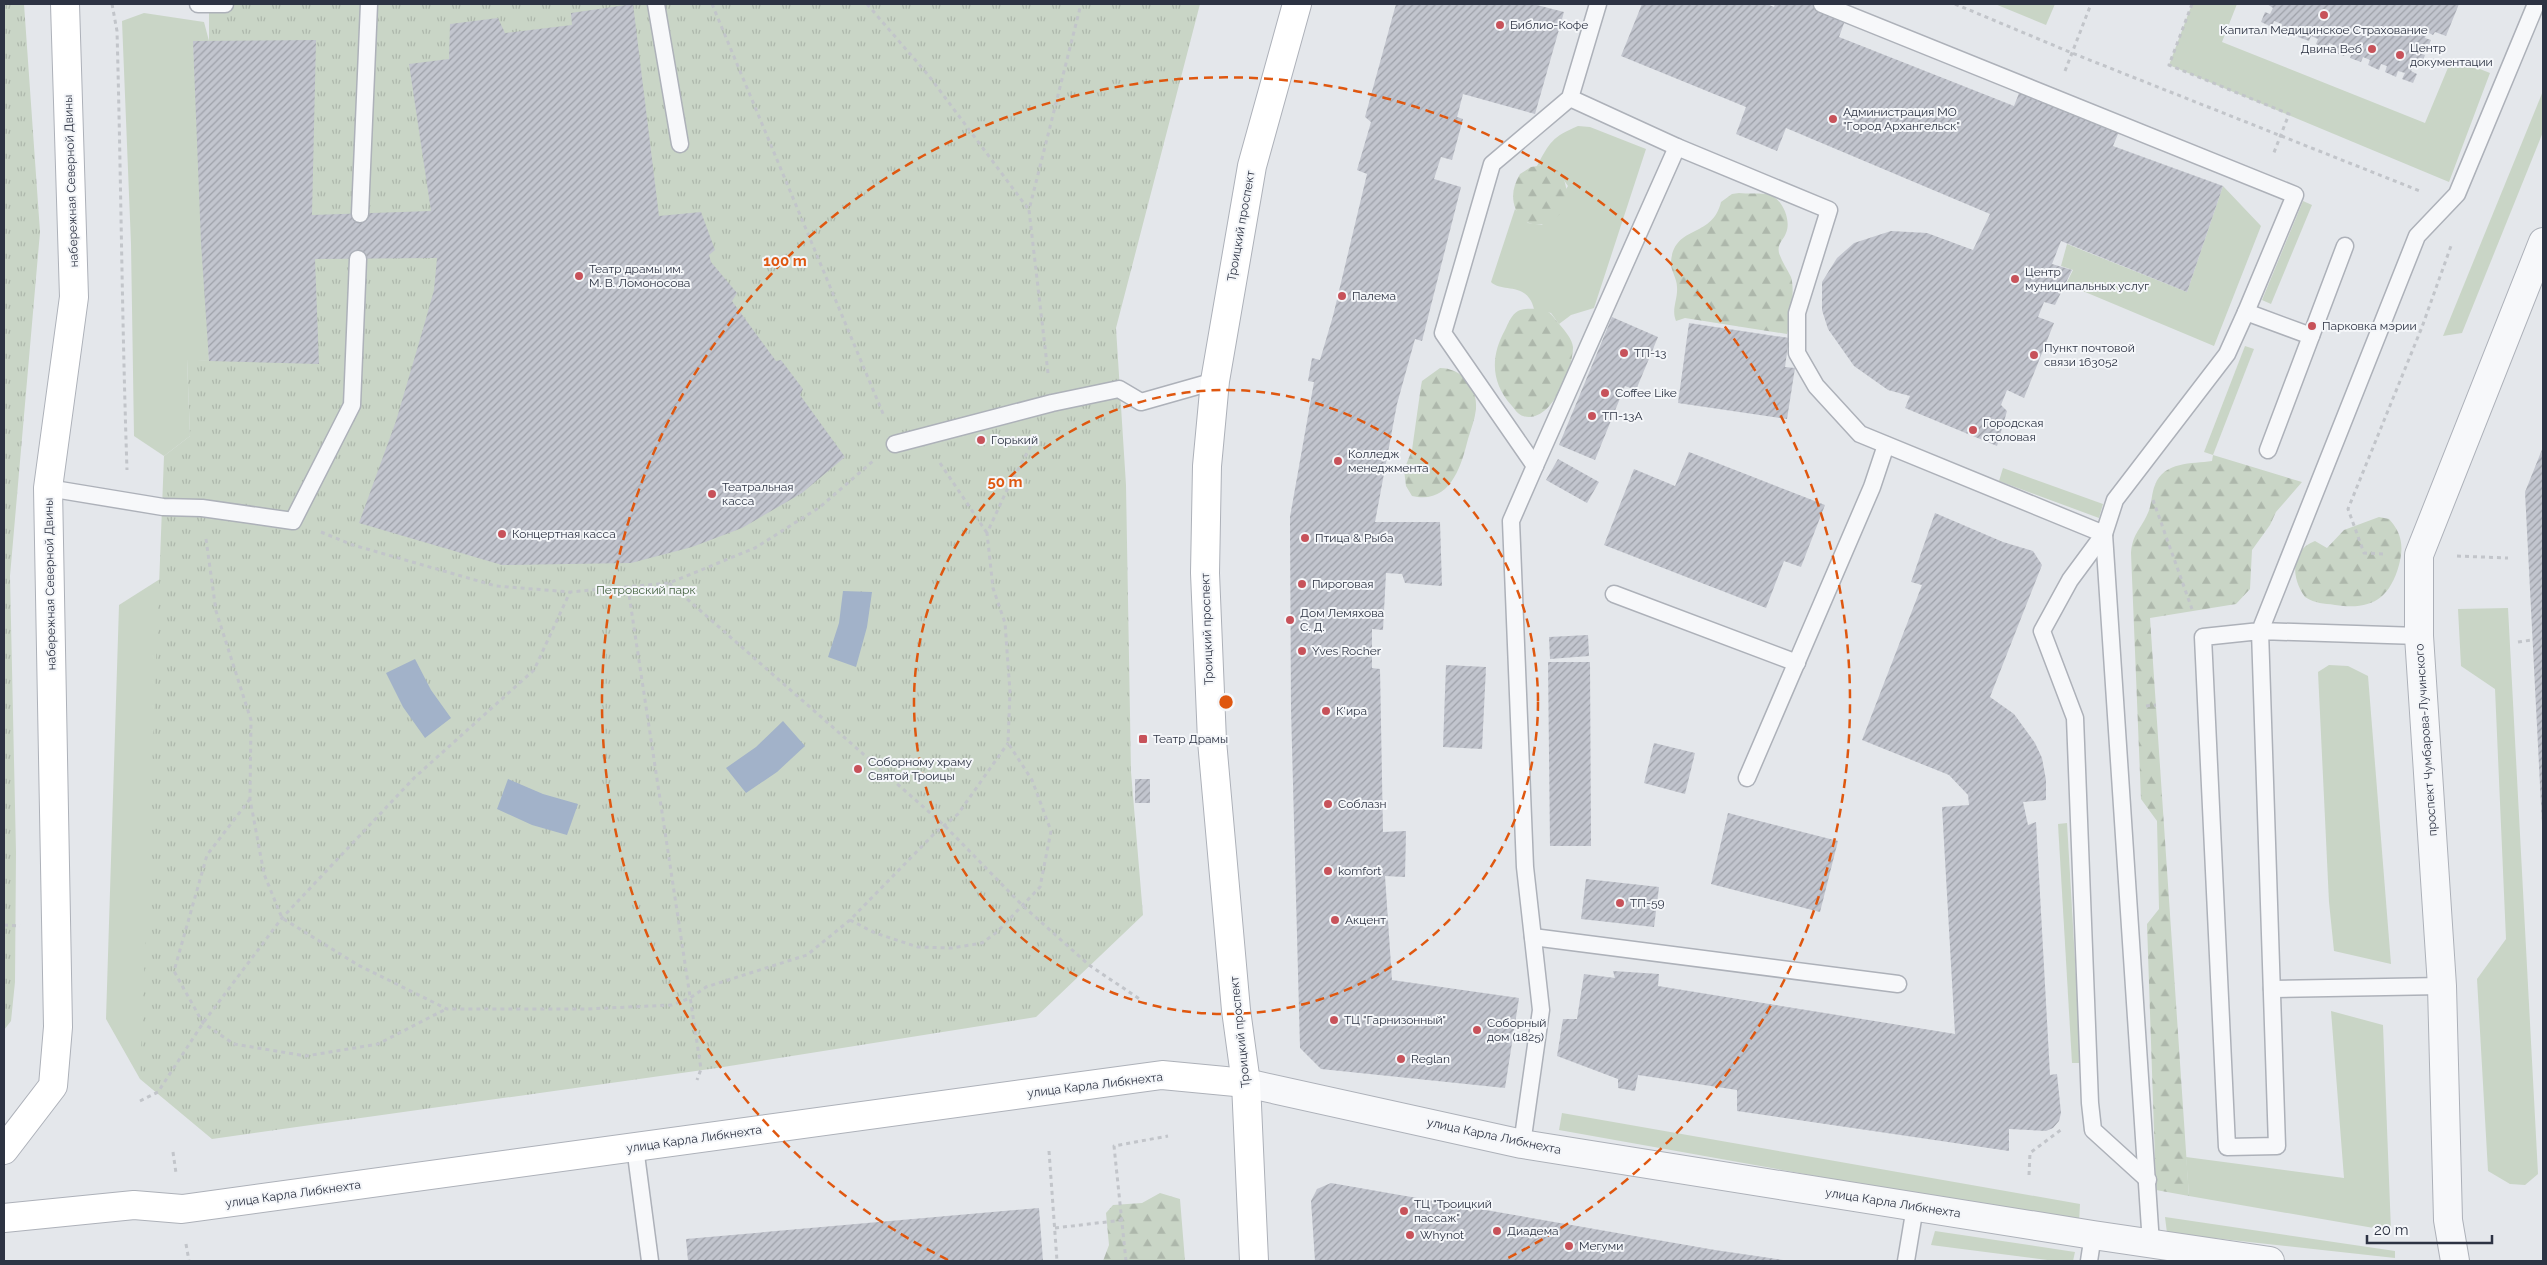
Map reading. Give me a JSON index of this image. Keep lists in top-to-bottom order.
{
  "streets": {
    "street": [
      "набережная Северной Двины",
      "Троицкий проспект",
      "проспект Чумбарова-Лучинского",
      "улица Карла Либкнехта"
    ]
  },
  "crossings": [
    ["Троицкий проспект", "улица Карла Либкнехта"]
  ],
  "parks": ["Петровский парк"],
  "places": {
    "other": [
      "Капитал Медицинское Страхование",
      "Библио-Кофе",
      "Двина Веб",
      "Центр документации",
      "Администрация МО \"Город Архангельск\"",
      "Театр драмы им. М. В. Ломоносова",
      "Центр муниципальных услуг",
      "Палема",
      "Парковка мэрии",
      "ТП-13",
      "Пункт почтовой связи 163052",
      "Coffee Like",
      "ТП-13А",
      "Городская столовая",
      "Горький",
      "Колледж менеджмента",
      "Театральная касса",
      "Концертная касса",
      "Птица & Рыба",
      "Пироговая",
      "Дом Лемяхова С. Д.",
      "Yves Rocher",
      "К'ира",
      "Соборному храму Святой Троицы",
      "Соблазн",
      "komfort",
      "ТП-59",
      "Акцент",
      "ТЦ \"Гарнизонный\"",
      "Соборный дом (1825)",
      "Reglan",
      "ТЦ \"Троицкий пассаж\"",
      "Диадема",
      "Whynot",
      "Мегуми"
    ],
    "transit": ["Театр Драмы"]
  },
  "scale_bar": "20 m",
  "rings": ["100 m", "50 m"]
}
